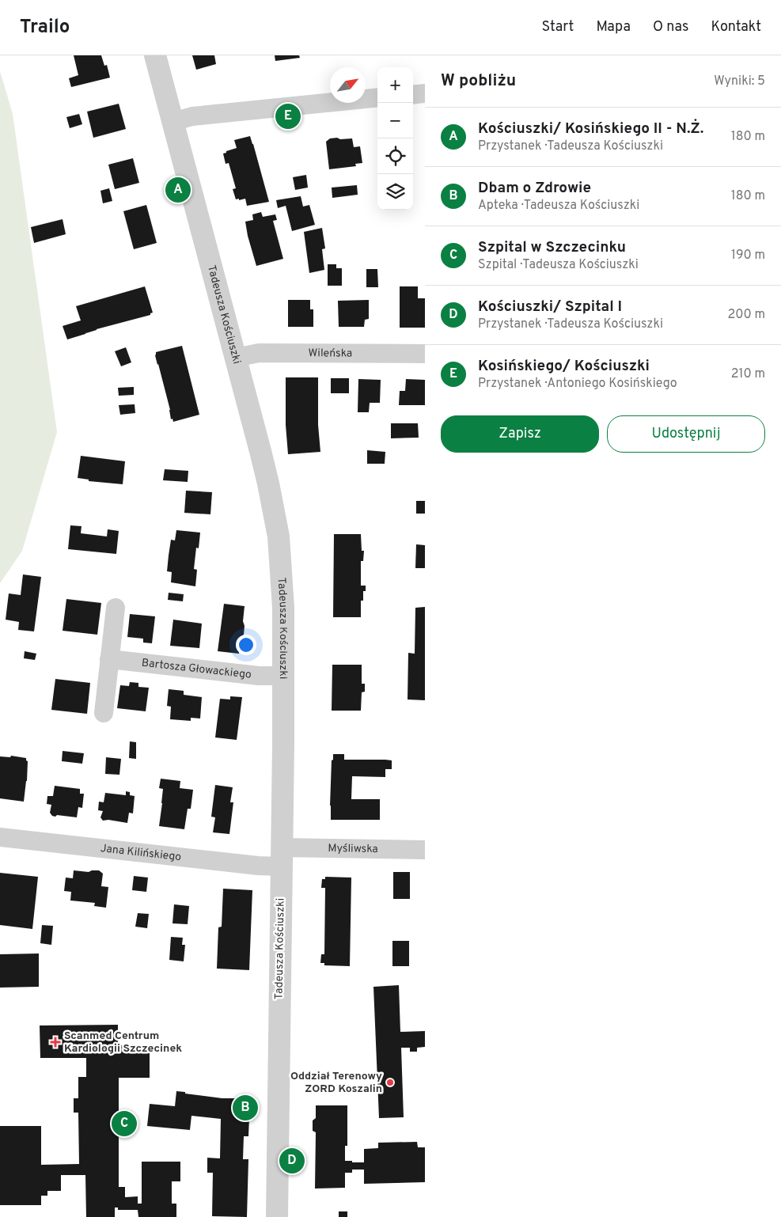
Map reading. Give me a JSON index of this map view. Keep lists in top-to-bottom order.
{
  "streets": {
    "street": [
      "Tadeusza Kościuszki",
      "Wileńska",
      "Bartosza Głowackiego",
      "Myśliwska",
      "Jana Kilińskiego"
    ]
  },
  "crossings": [
    ["Tadeusza Kościuszki", "Wileńska"],
    ["Tadeusza Kościuszki", "Bartosza Głowackiego"],
    ["Tadeusza Kościuszki", "Myśliwska"],
    ["Tadeusza Kościuszki", "Jana Kilińskiego"],
    ["Myśliwska", "Jana Kilińskiego"]
  ],
  "places": {
    "health": ["Scanmed Centrum Kardiologii Szczecinek"],
    "other": ["Oddział Terenowy ZORD Koszalin"]
  },
  "north": "top right",
  "page": {
    "header": "Trailo",
    "nav": [
      "Start",
      "Mapa",
      "O nas",
      "Kontakt"
    ],
    "heading": ["W pobliżu", "Wyniki: 5"],
    "map_buttons": ["+", "−"],
    "pins": [
      "E",
      "A",
      "B",
      "C",
      "D"
    ],
    "list": [
      {
        "mark": "A",
        "name": "Kościuszki/ Kosińskiego II - N.Ż.",
        "note": "Przystanek · Tadeusza Kościuszki",
        "value": "180 m"
      },
      {
        "mark": "B",
        "name": "Dbam o Zdrowie",
        "note": "Apteka · Tadeusza Kościuszki",
        "value": "180 m"
      },
      {
        "mark": "C",
        "name": "Szpital w Szczecinku",
        "note": "Szpital · Tadeusza Kościuszki",
        "value": "190 m"
      },
      {
        "mark": "D",
        "name": "Kościuszki/ Szpital I",
        "note": "Przystanek · Tadeusza Kościuszki",
        "value": "200 m"
      },
      {
        "mark": "E",
        "name": "Kosińskiego/ Kościuszki",
        "note": "Przystanek · Antoniego Kosińskiego",
        "value": "210 m"
      }
    ],
    "buttons": ["Zapisz", "Udostępnij"]
  }
}
